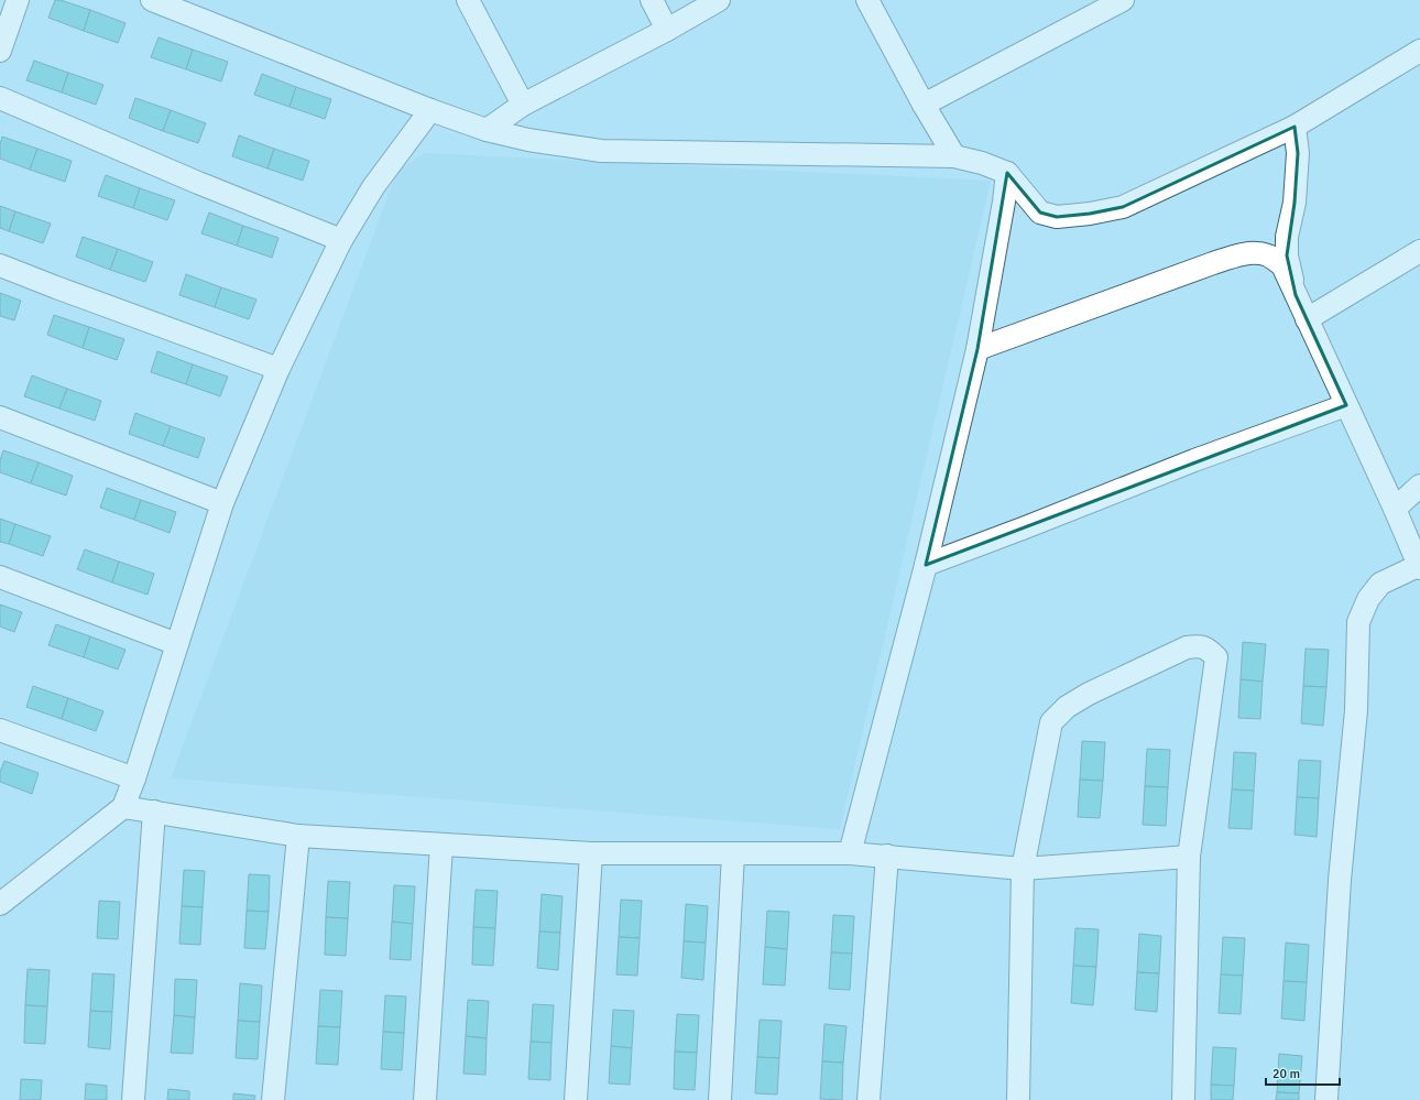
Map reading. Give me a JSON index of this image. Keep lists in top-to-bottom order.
{
  "scale_bar": "20 m"
}
